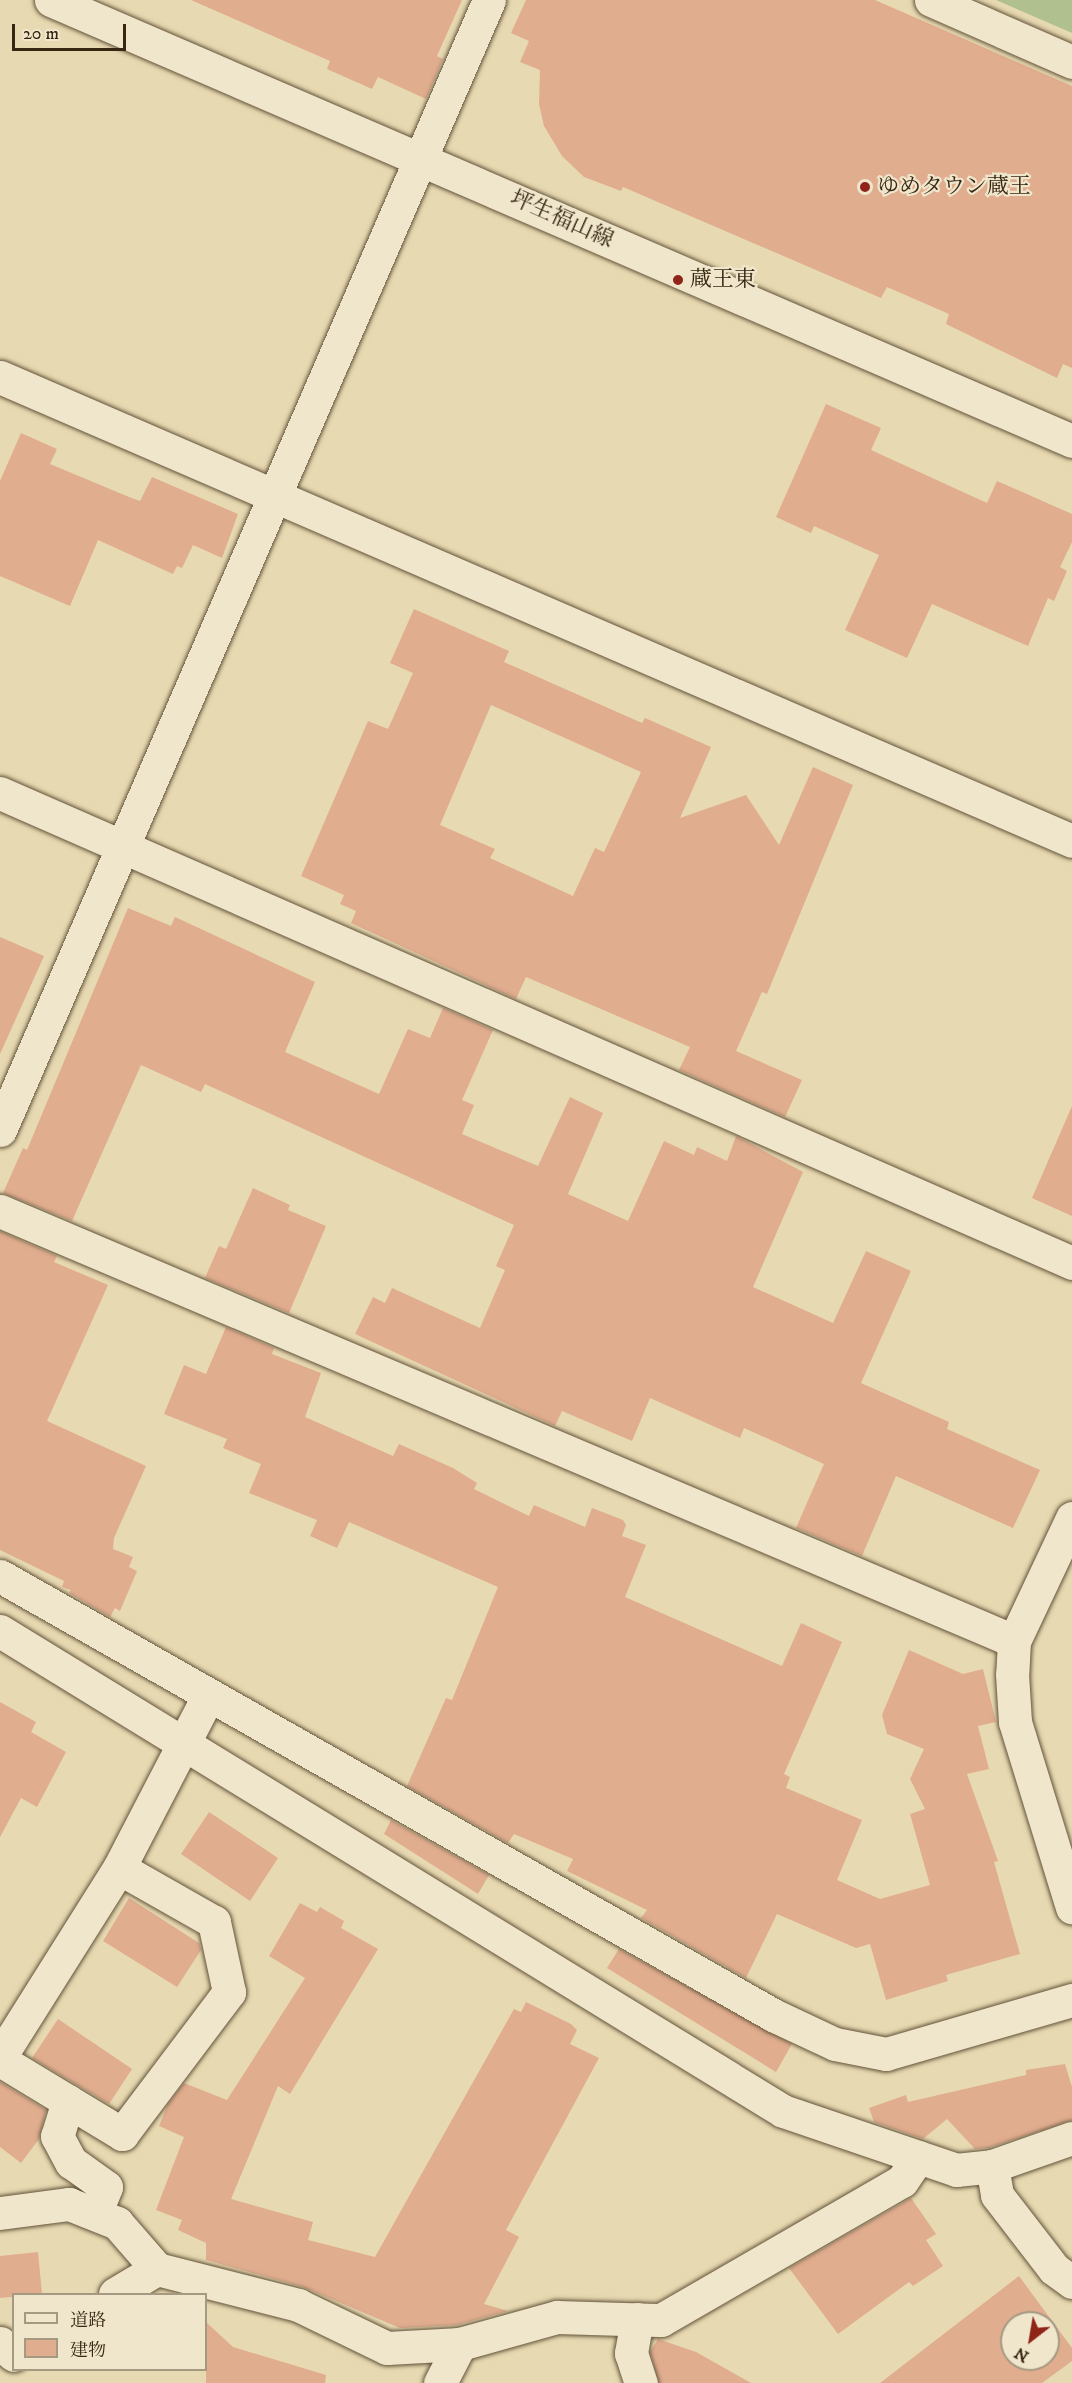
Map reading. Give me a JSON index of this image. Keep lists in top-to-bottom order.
{
  "streets": {
    "street": ["坪生福山線"]
  },
  "places": ["ゆめタウン蔵王", "蔵王東"],
  "legend": ["道路", "建物"],
  "scale_bar": "20 m",
  "north": "bottom left"
}
